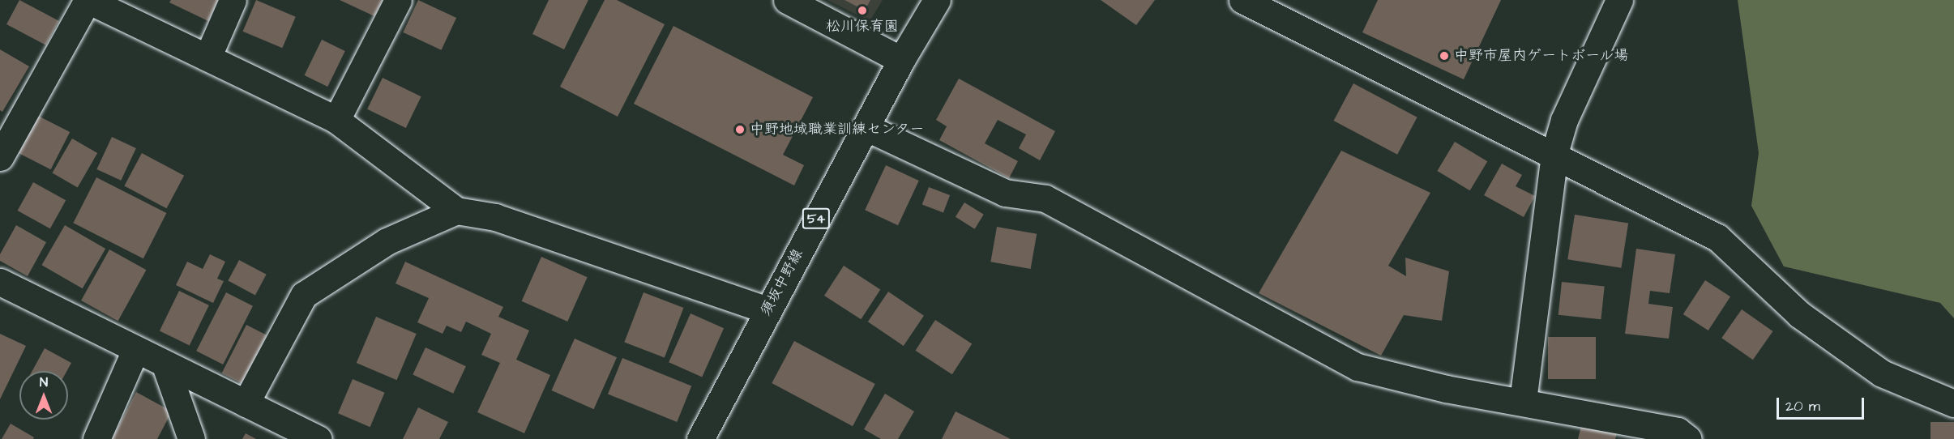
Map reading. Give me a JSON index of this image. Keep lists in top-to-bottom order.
{
  "streets": {
    "street": ["54", "須坂中野線"]
  },
  "places": ["松川保育園", "中野市屋内ゲートボール場", "中野地域職業訓練センター"],
  "scale_bar": "20 m",
  "north": "top"
}
